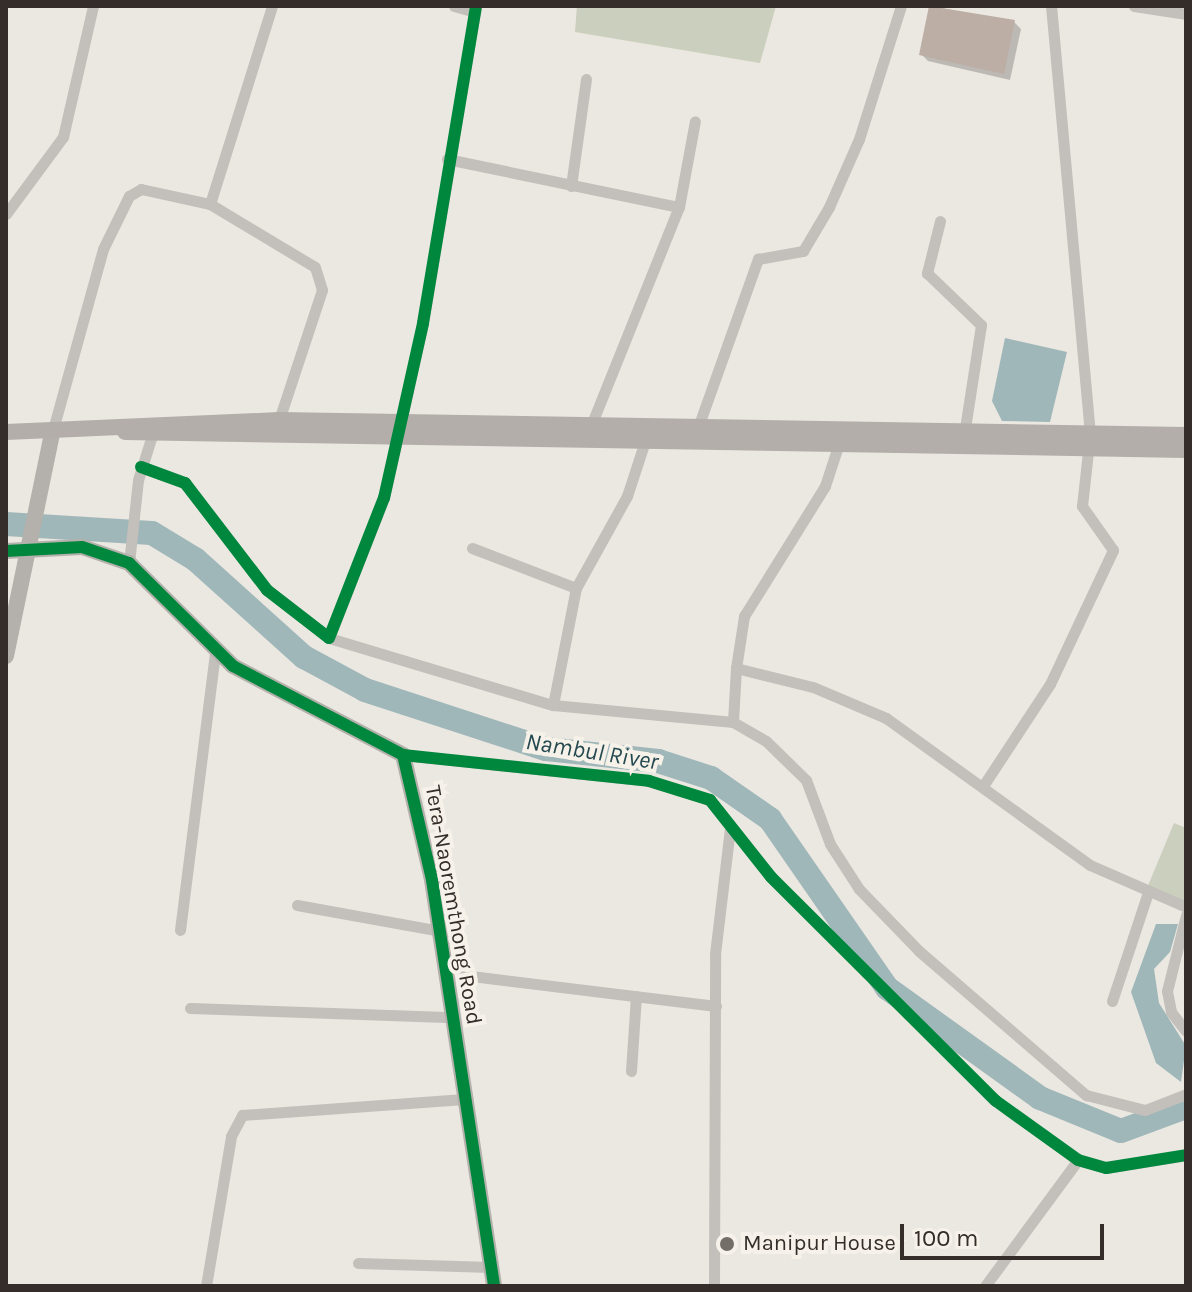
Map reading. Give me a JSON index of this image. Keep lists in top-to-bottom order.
{
  "streets": {
    "street": ["Tera-Naoremthong Road"]
  },
  "water": ["Nambul River"],
  "places": ["Manipur House"],
  "scale_bar": "100 m"
}
